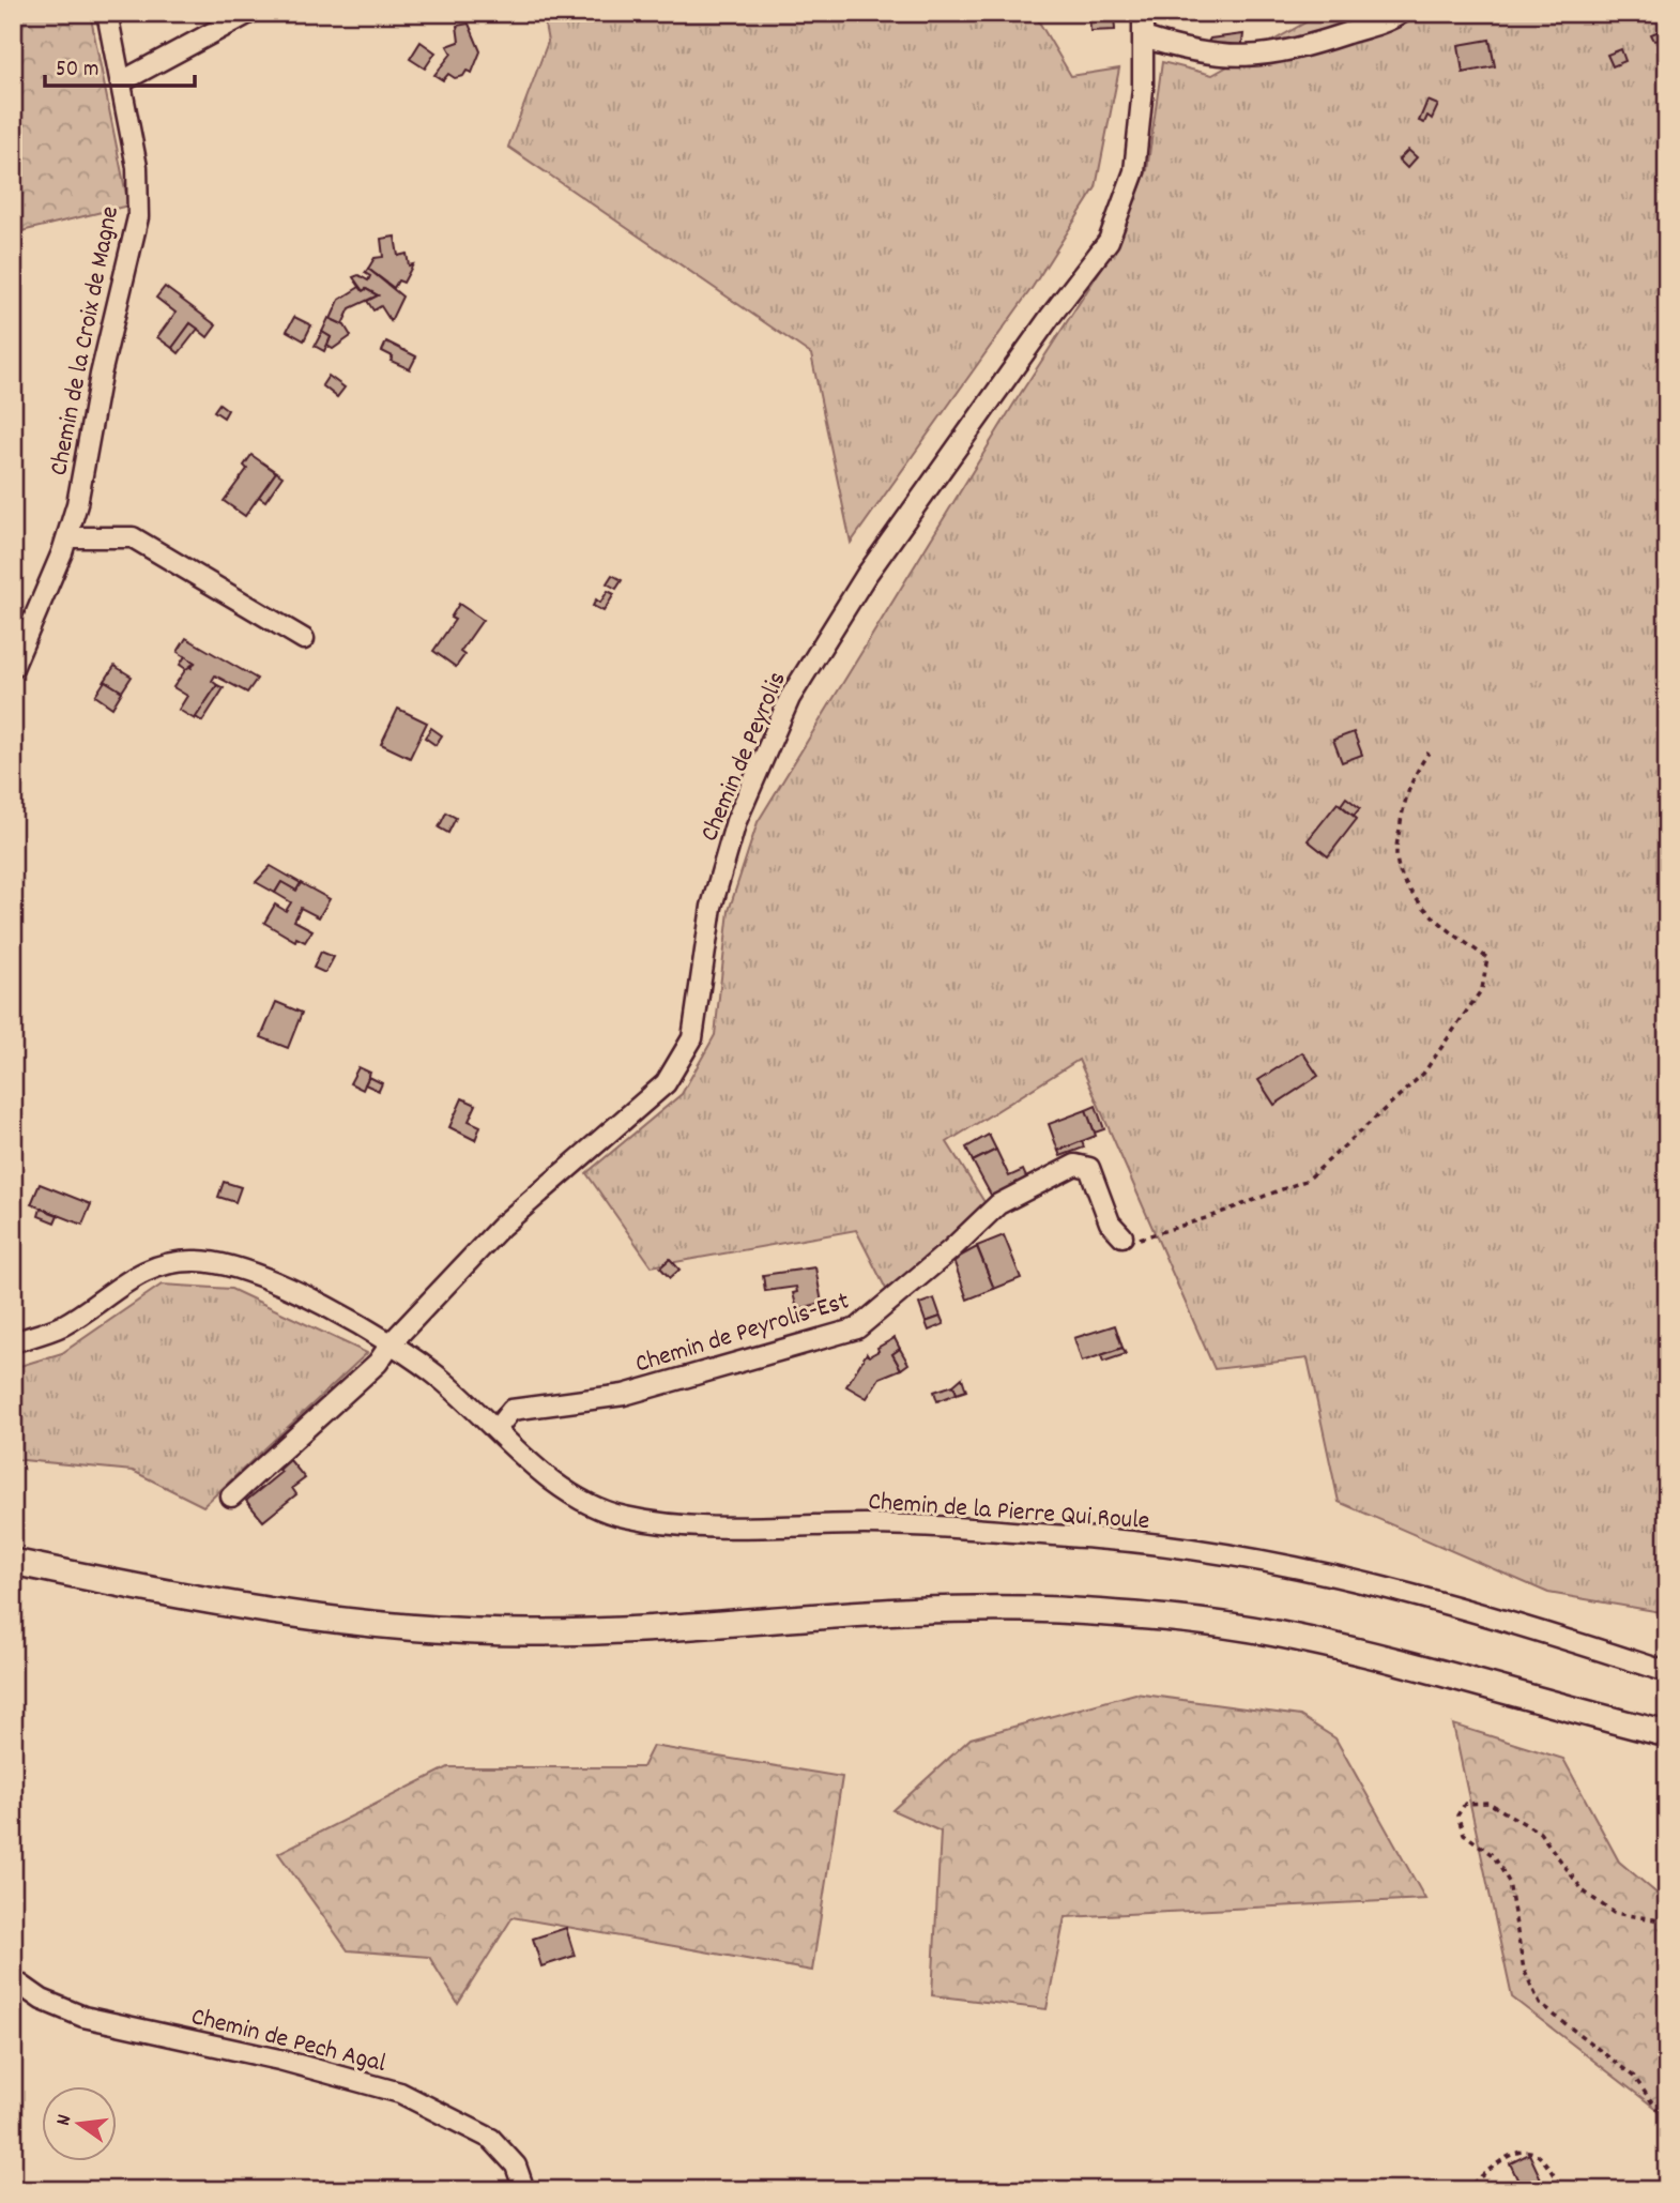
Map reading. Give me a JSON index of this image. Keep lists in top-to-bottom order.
{
  "streets": {
    "street": [
      "Chemin de la Croix de Magne",
      "Chemin de Peyrolis",
      "Chemin de Peyrolis-Est",
      "Chemin de la Pierre Qui Roule",
      "Chemin de Pech Agal"
    ]
  },
  "crossings": [
    ["Chemin de Peyrolis", "Chemin de la Pierre Qui Roule"],
    ["Chemin de Peyrolis-Est", "Chemin de la Pierre Qui Roule"]
  ],
  "scale_bar": "50 m",
  "north": "left"
}
